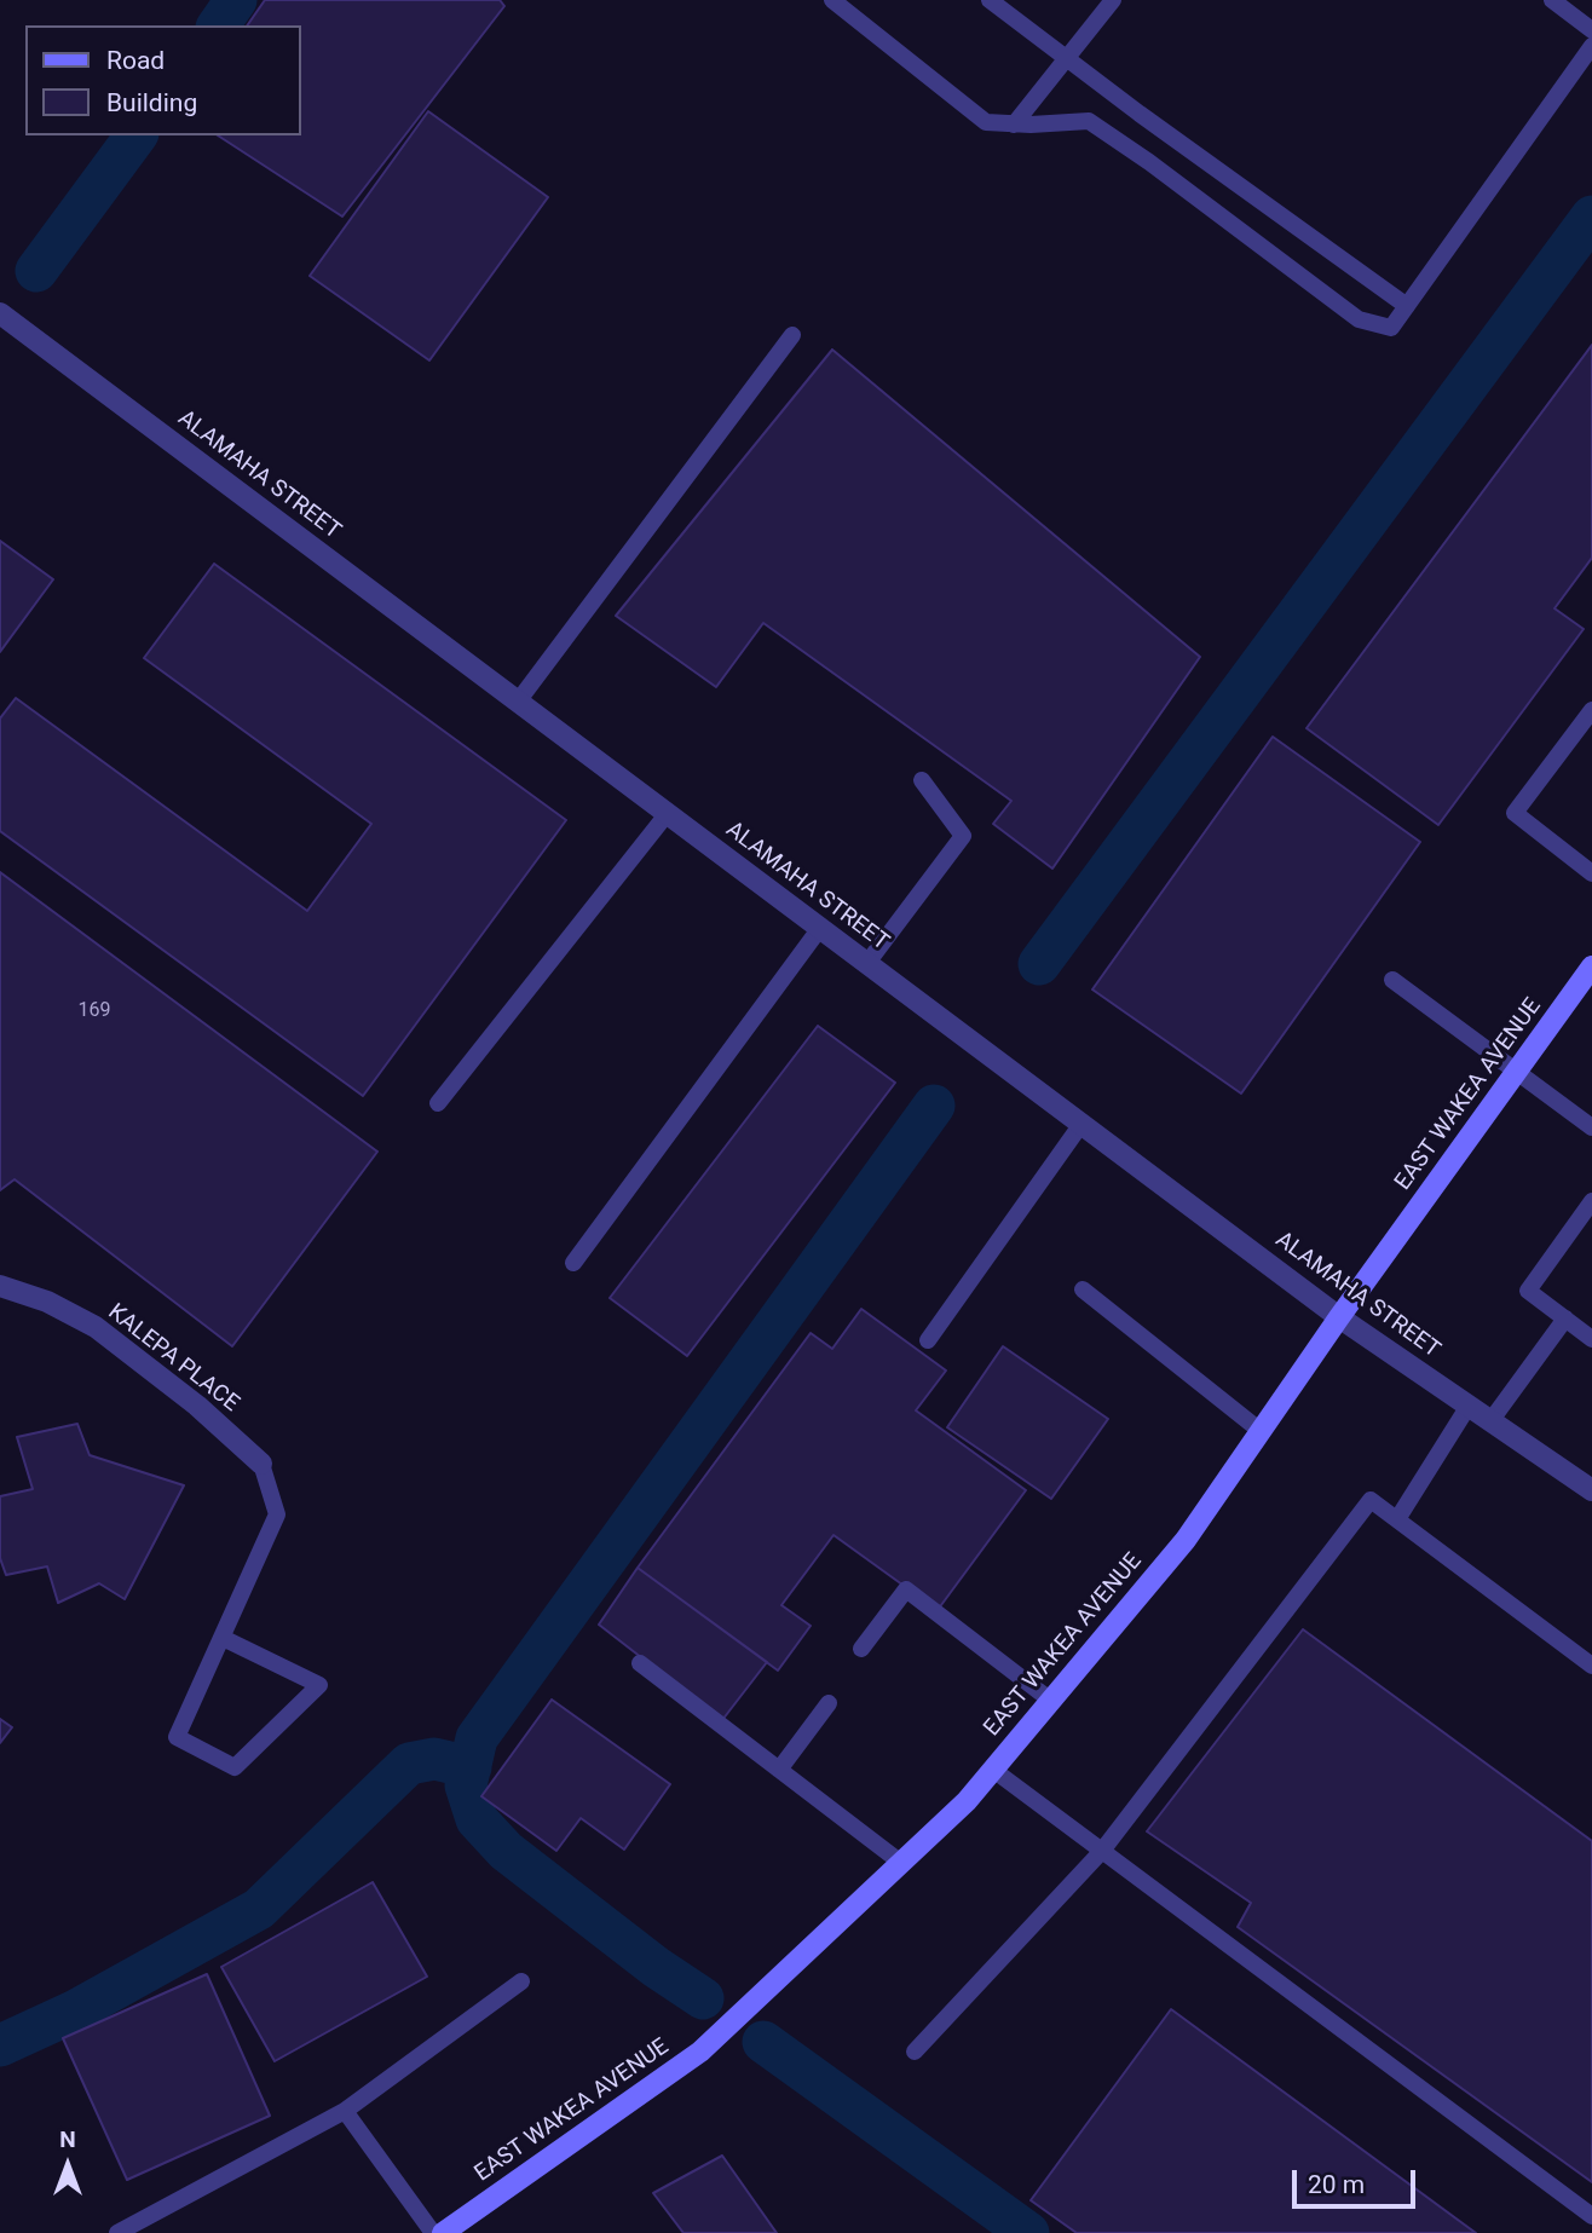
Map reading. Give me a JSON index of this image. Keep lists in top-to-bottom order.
{
  "streets": {
    "street": ["ALAMAHA STREET", "EAST WAKEA AVENUE", "KALEPA PLACE"]
  },
  "crossings": [
    ["ALAMAHA STREET", "EAST WAKEA AVENUE"]
  ],
  "house_numbers": ["169"],
  "legend": ["Road", "Building"],
  "scale_bar": "20 m",
  "north": "top"
}
